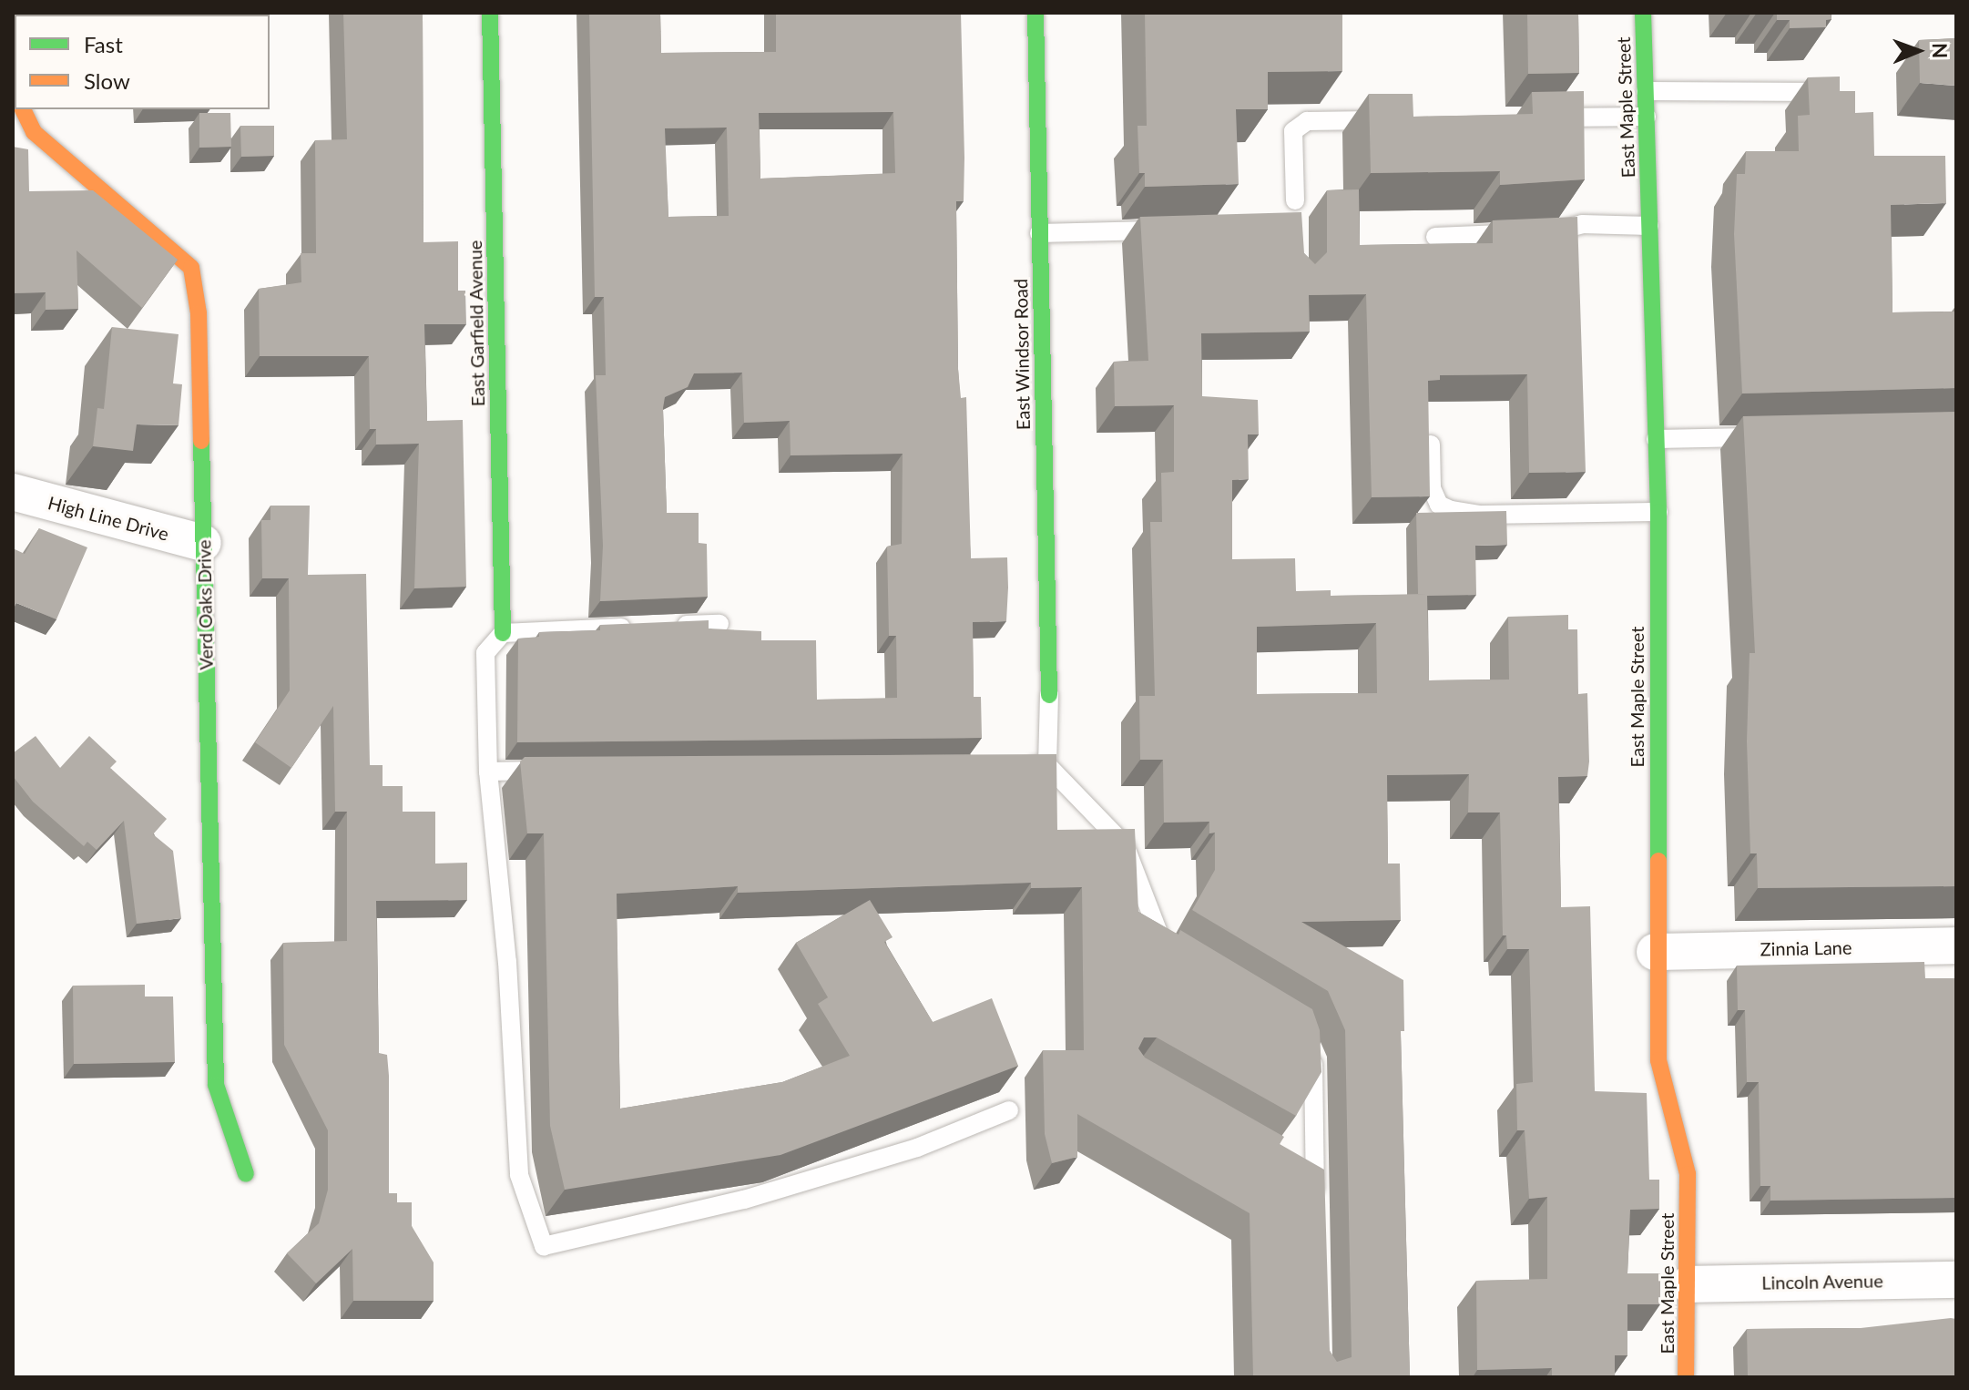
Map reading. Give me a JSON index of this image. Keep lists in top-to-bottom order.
{
  "streets": {
    "street": [
      "East Maple Street",
      "East Garfield Avenue",
      "East Windsor Road",
      "High Line Drive",
      "Verd Oaks Drive",
      "Zinnia Lane",
      "Lincoln Avenue"
    ]
  },
  "crossings": [
    ["East Maple Street", "Zinnia Lane"],
    ["East Maple Street", "Lincoln Avenue"],
    ["High Line Drive", "Verd Oaks Drive"]
  ],
  "legend": ["Fast", "Slow"],
  "north": "right"
}
